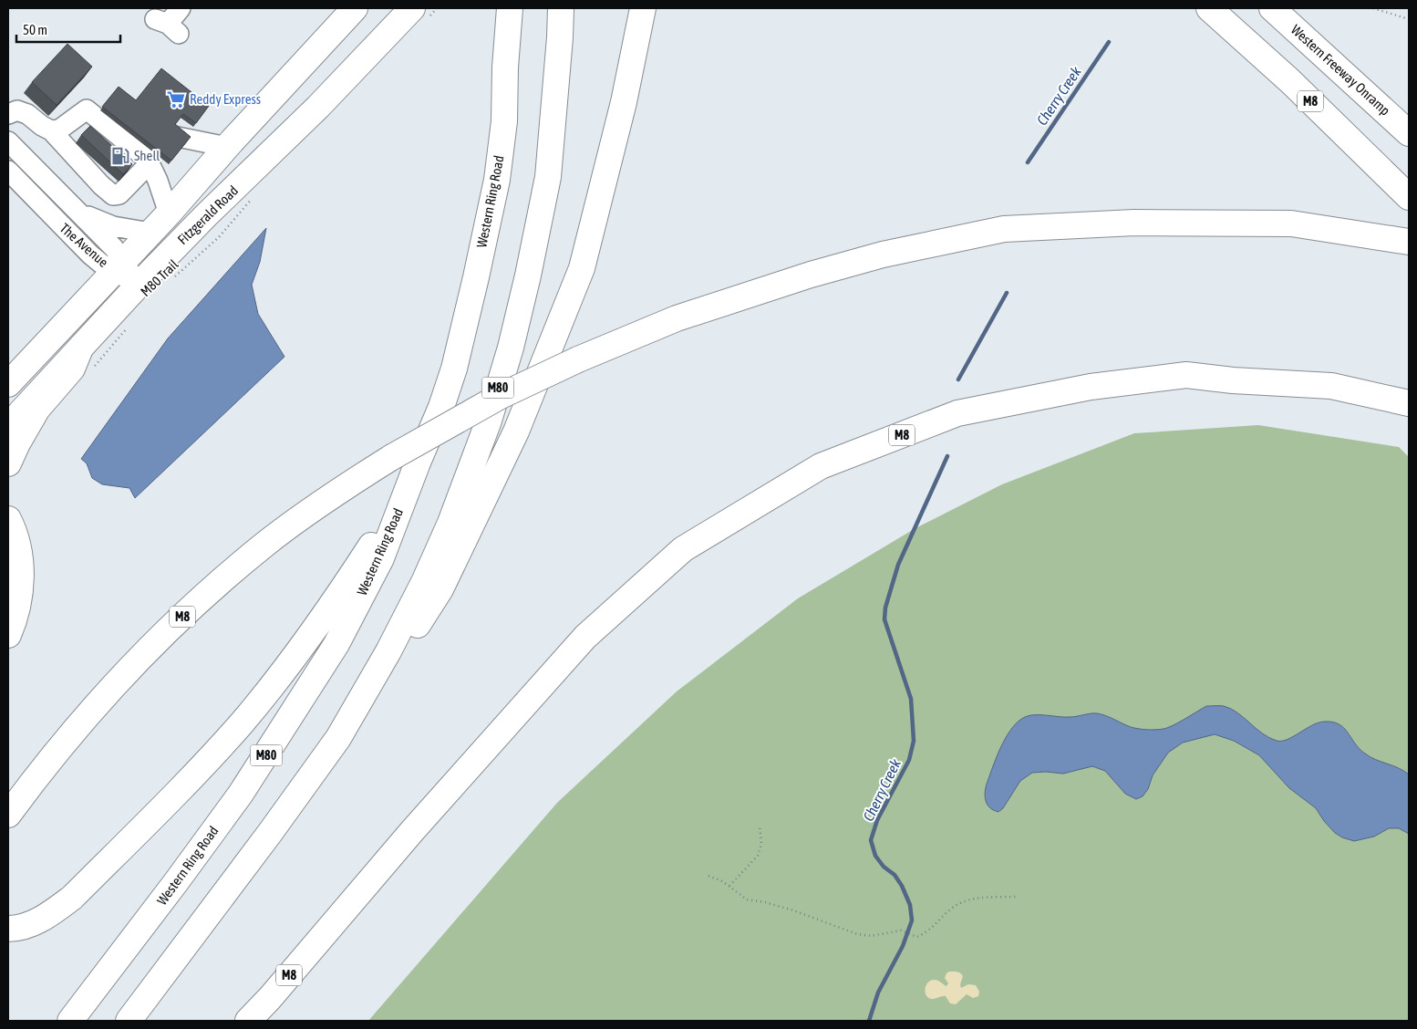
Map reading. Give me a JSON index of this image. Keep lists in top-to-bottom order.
{
  "streets": {
    "main road": [
      "Western Freeway Onramp",
      "M8",
      "Western Ring Road",
      "Fitzgerald Road",
      "M80"
    ],
    "street": ["The Avenue"],
    "path": ["M80 Trail"]
  },
  "crossings": [
    ["Fitzgerald Road", "The Avenue"]
  ],
  "water": ["Cherry Creek"],
  "places": {
    "supermarket": ["Reddy Express"],
    "fuel station": ["Shell"]
  },
  "scale_bar": "50 m"
}
